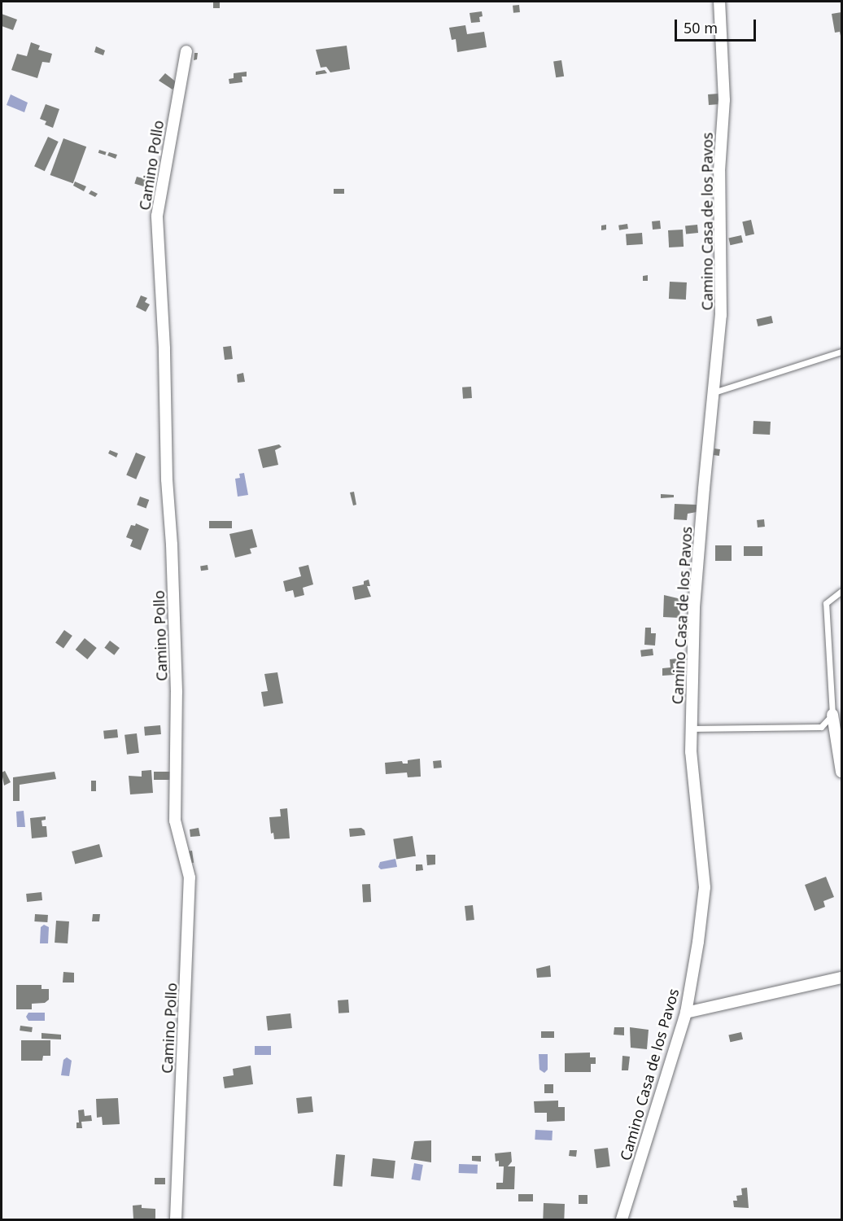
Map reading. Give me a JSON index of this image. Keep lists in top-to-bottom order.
{
  "streets": {
    "street": ["Camino Pollo", "Camino Casa de los Pavos"]
  },
  "scale_bar": "50 m"
}
